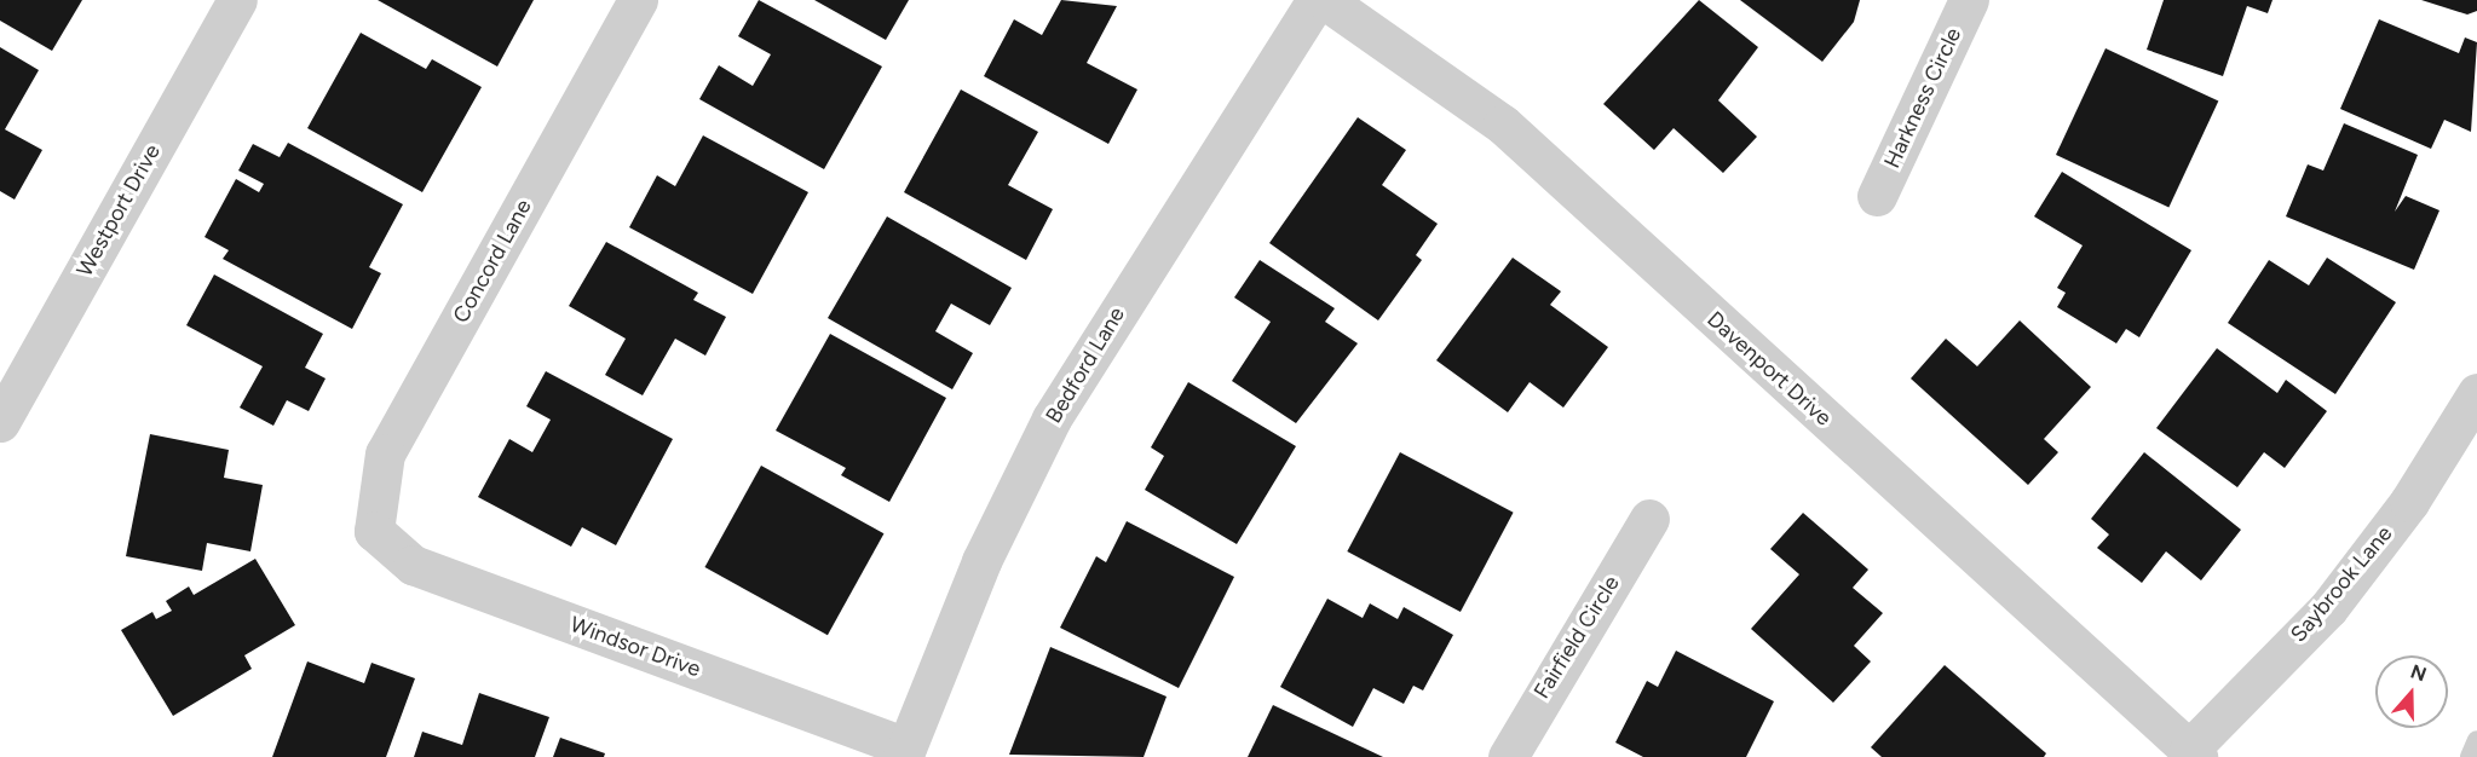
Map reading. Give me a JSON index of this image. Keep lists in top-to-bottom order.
{
  "streets": {
    "street": [
      "Harkness Circle",
      "Westport Drive",
      "Concord Lane",
      "Bedford Lane",
      "Davenport Drive",
      "Saybrook Lane",
      "Fairfield Circle",
      "Windsor Drive"
    ]
  },
  "crossings": [
    ["Concord Lane", "Windsor Drive"],
    ["Bedford Lane", "Windsor Drive"],
    ["Davenport Drive", "Saybrook Lane"]
  ],
  "north": "top"
}
